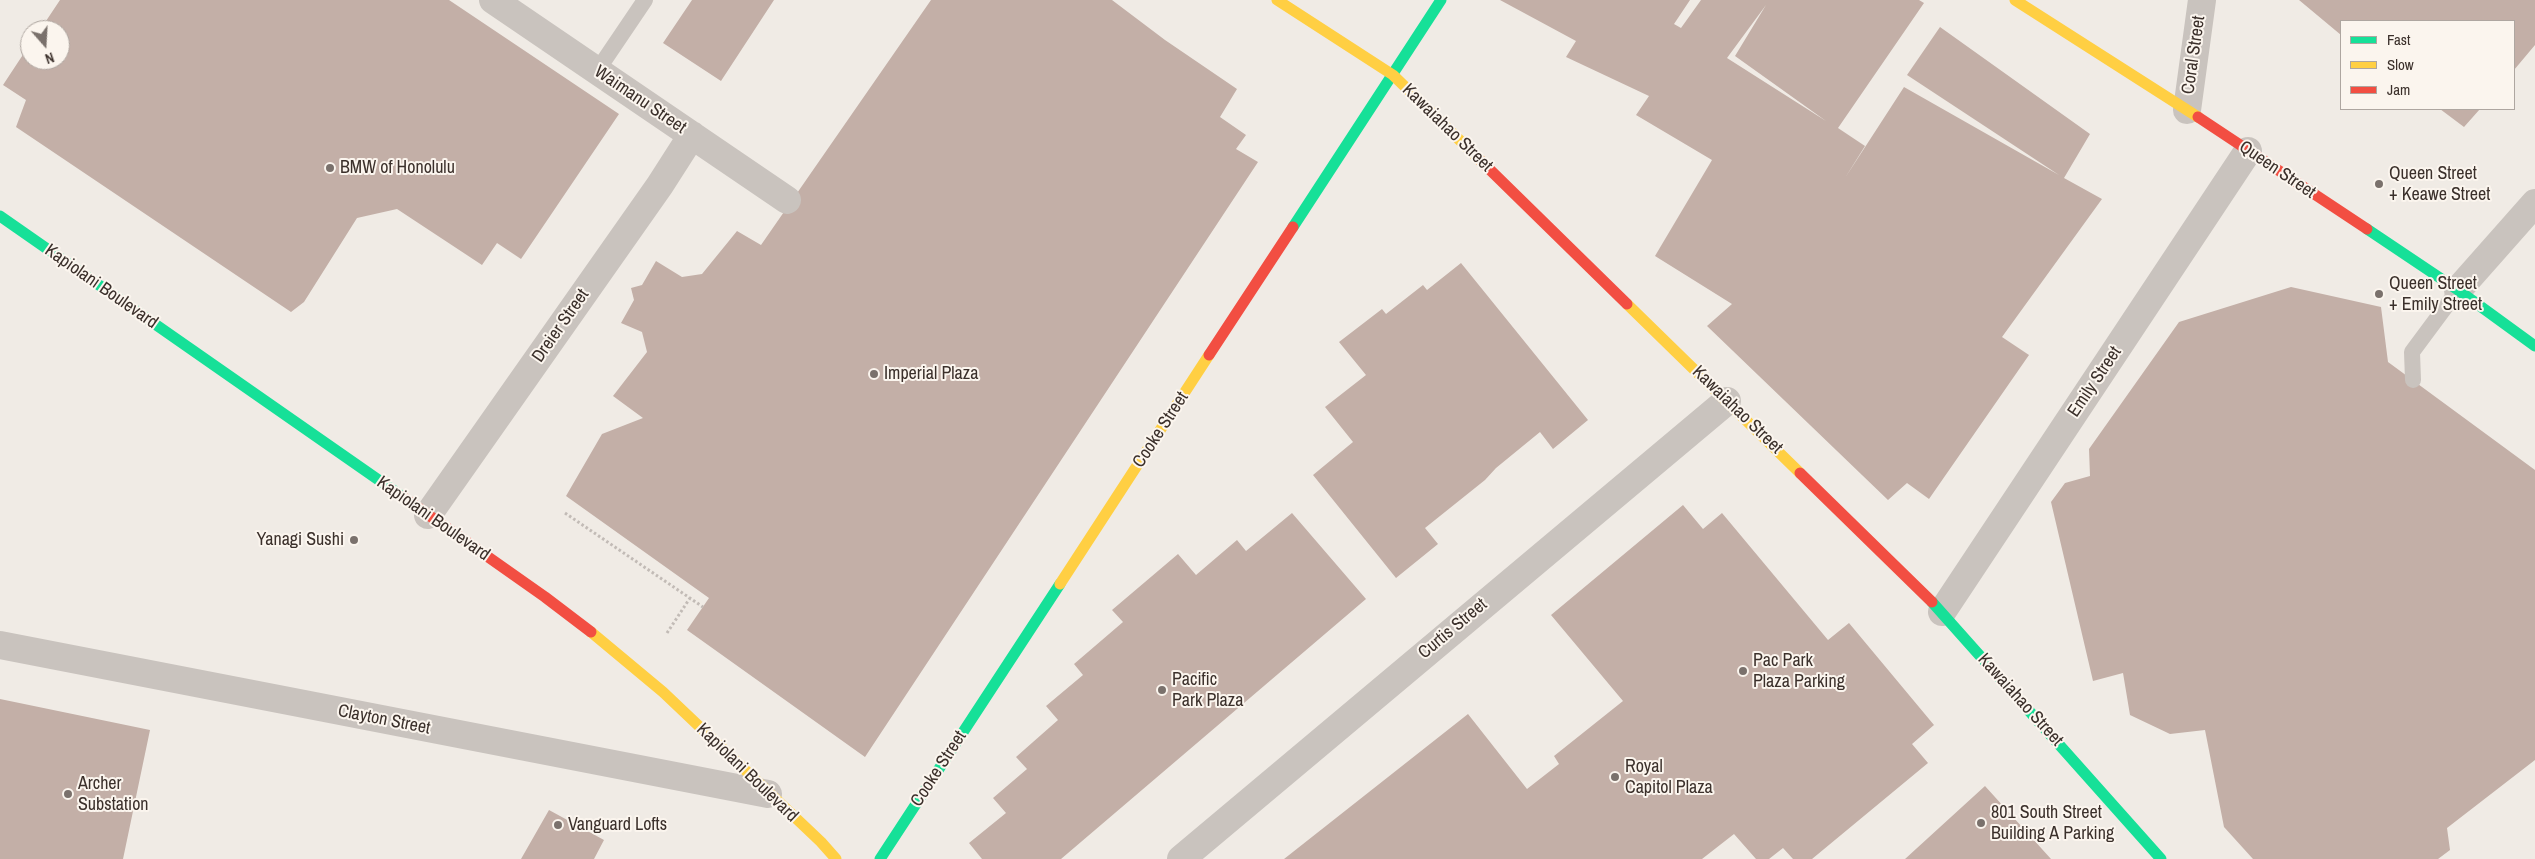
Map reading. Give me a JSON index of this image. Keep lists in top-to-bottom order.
{
  "streets": {
    "street": [
      "Coral Street",
      "Waimanu Street",
      "Kawaiahao Street",
      "Queen Street",
      "Kapiolani Boulevard",
      "Dreier Street",
      "Emily Street",
      "Cooke Street",
      "Curtis Street",
      "Clayton Street"
    ]
  },
  "crossings": [
    ["Coral Street", "Queen Street"],
    ["Waimanu Street", "Dreier Street"],
    ["Kawaiahao Street", "Emily Street"],
    ["Kawaiahao Street", "Cooke Street"],
    ["Kawaiahao Street", "Curtis Street"],
    ["Queen Street", "Emily Street"],
    ["Kapiolani Boulevard", "Dreier Street"],
    ["Kapiolani Boulevard", "Clayton Street"]
  ],
  "places": [
    "BMW of Honolulu",
    "Queen Street + Keawe Street",
    "Queen Street + Emily Street",
    "Imperial Plaza",
    "Yanagi Sushi",
    "Pac Park Plaza Parking",
    "Pacific Park Plaza",
    "Royal Capitol Plaza",
    "Archer Substation",
    "801 South Street Building A Parking",
    "Vanguard Lofts"
  ],
  "legend": ["Fast", "Slow", "Jam"],
  "north": "bottom"
}
